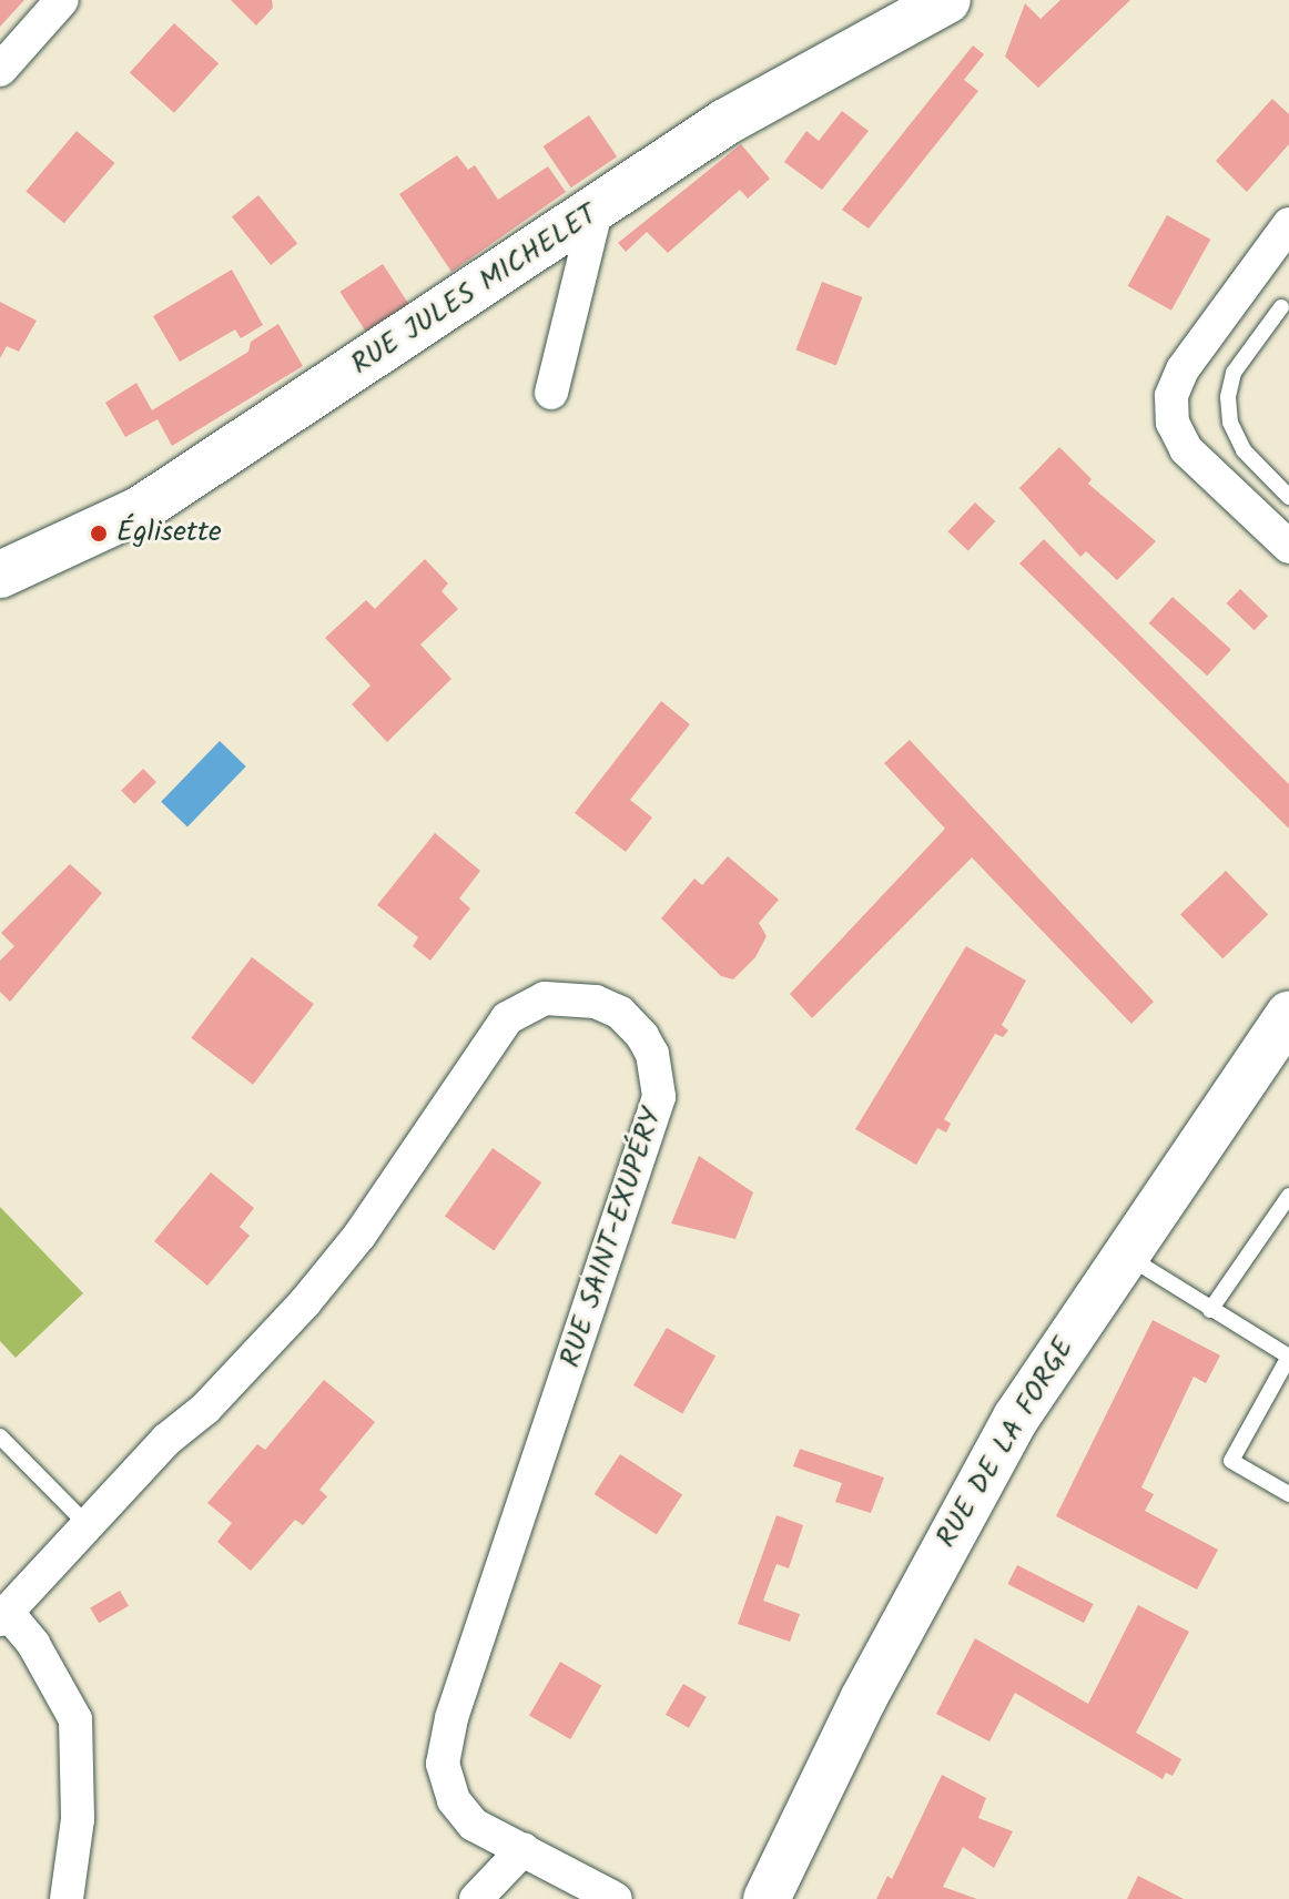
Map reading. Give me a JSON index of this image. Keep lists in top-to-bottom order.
{
  "streets": {
    "main road": ["RUE JULES MICHELET", "RUE DE LA FORGE"],
    "street": ["RUE SAINT-EXUPÉRY"]
  },
  "places": ["Églisette"]
}
